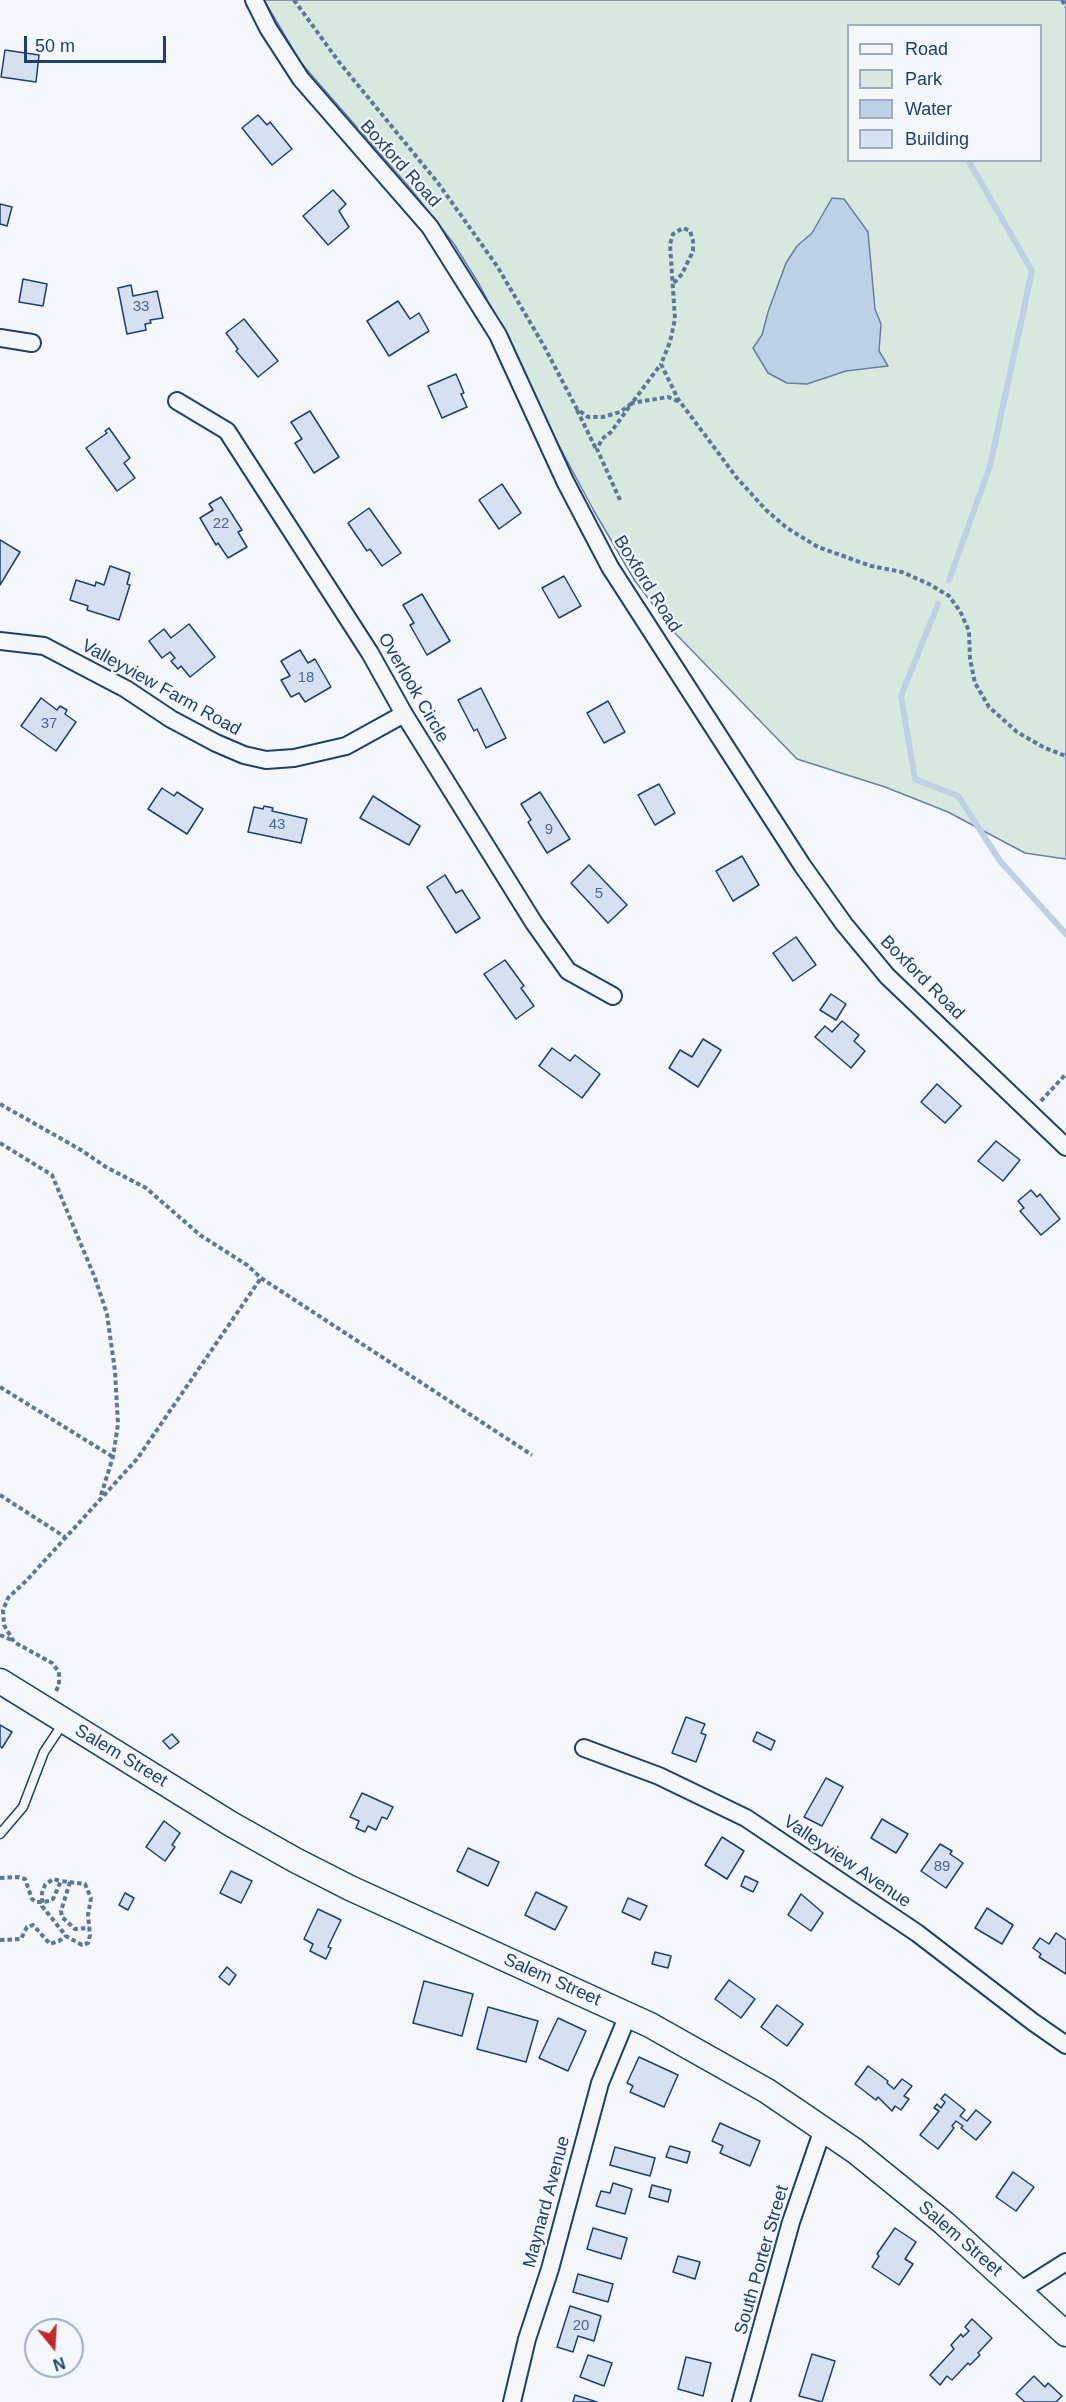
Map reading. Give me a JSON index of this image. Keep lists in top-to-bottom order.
{
  "streets": {
    "main road": ["Salem Street"],
    "street": [
      "Boxford Road",
      "Valleyview Farm Road",
      "Overlook Circle",
      "Valleyview Avenue",
      "Maynard Avenue",
      "South Porter Street"
    ]
  },
  "crossings": [
    ["Valleyview Farm Road", "Overlook Circle"],
    ["Salem Street", "Maynard Avenue"],
    ["Salem Street", "South Porter Street"]
  ],
  "house_numbers": [
    "33",
    "22",
    "18",
    "37",
    "43",
    "9",
    "5",
    "89",
    "20"
  ],
  "legend": [
    "Road",
    "Park",
    "Water",
    "Building"
  ],
  "scale_bar": "50 m",
  "north": "bottom"
}
